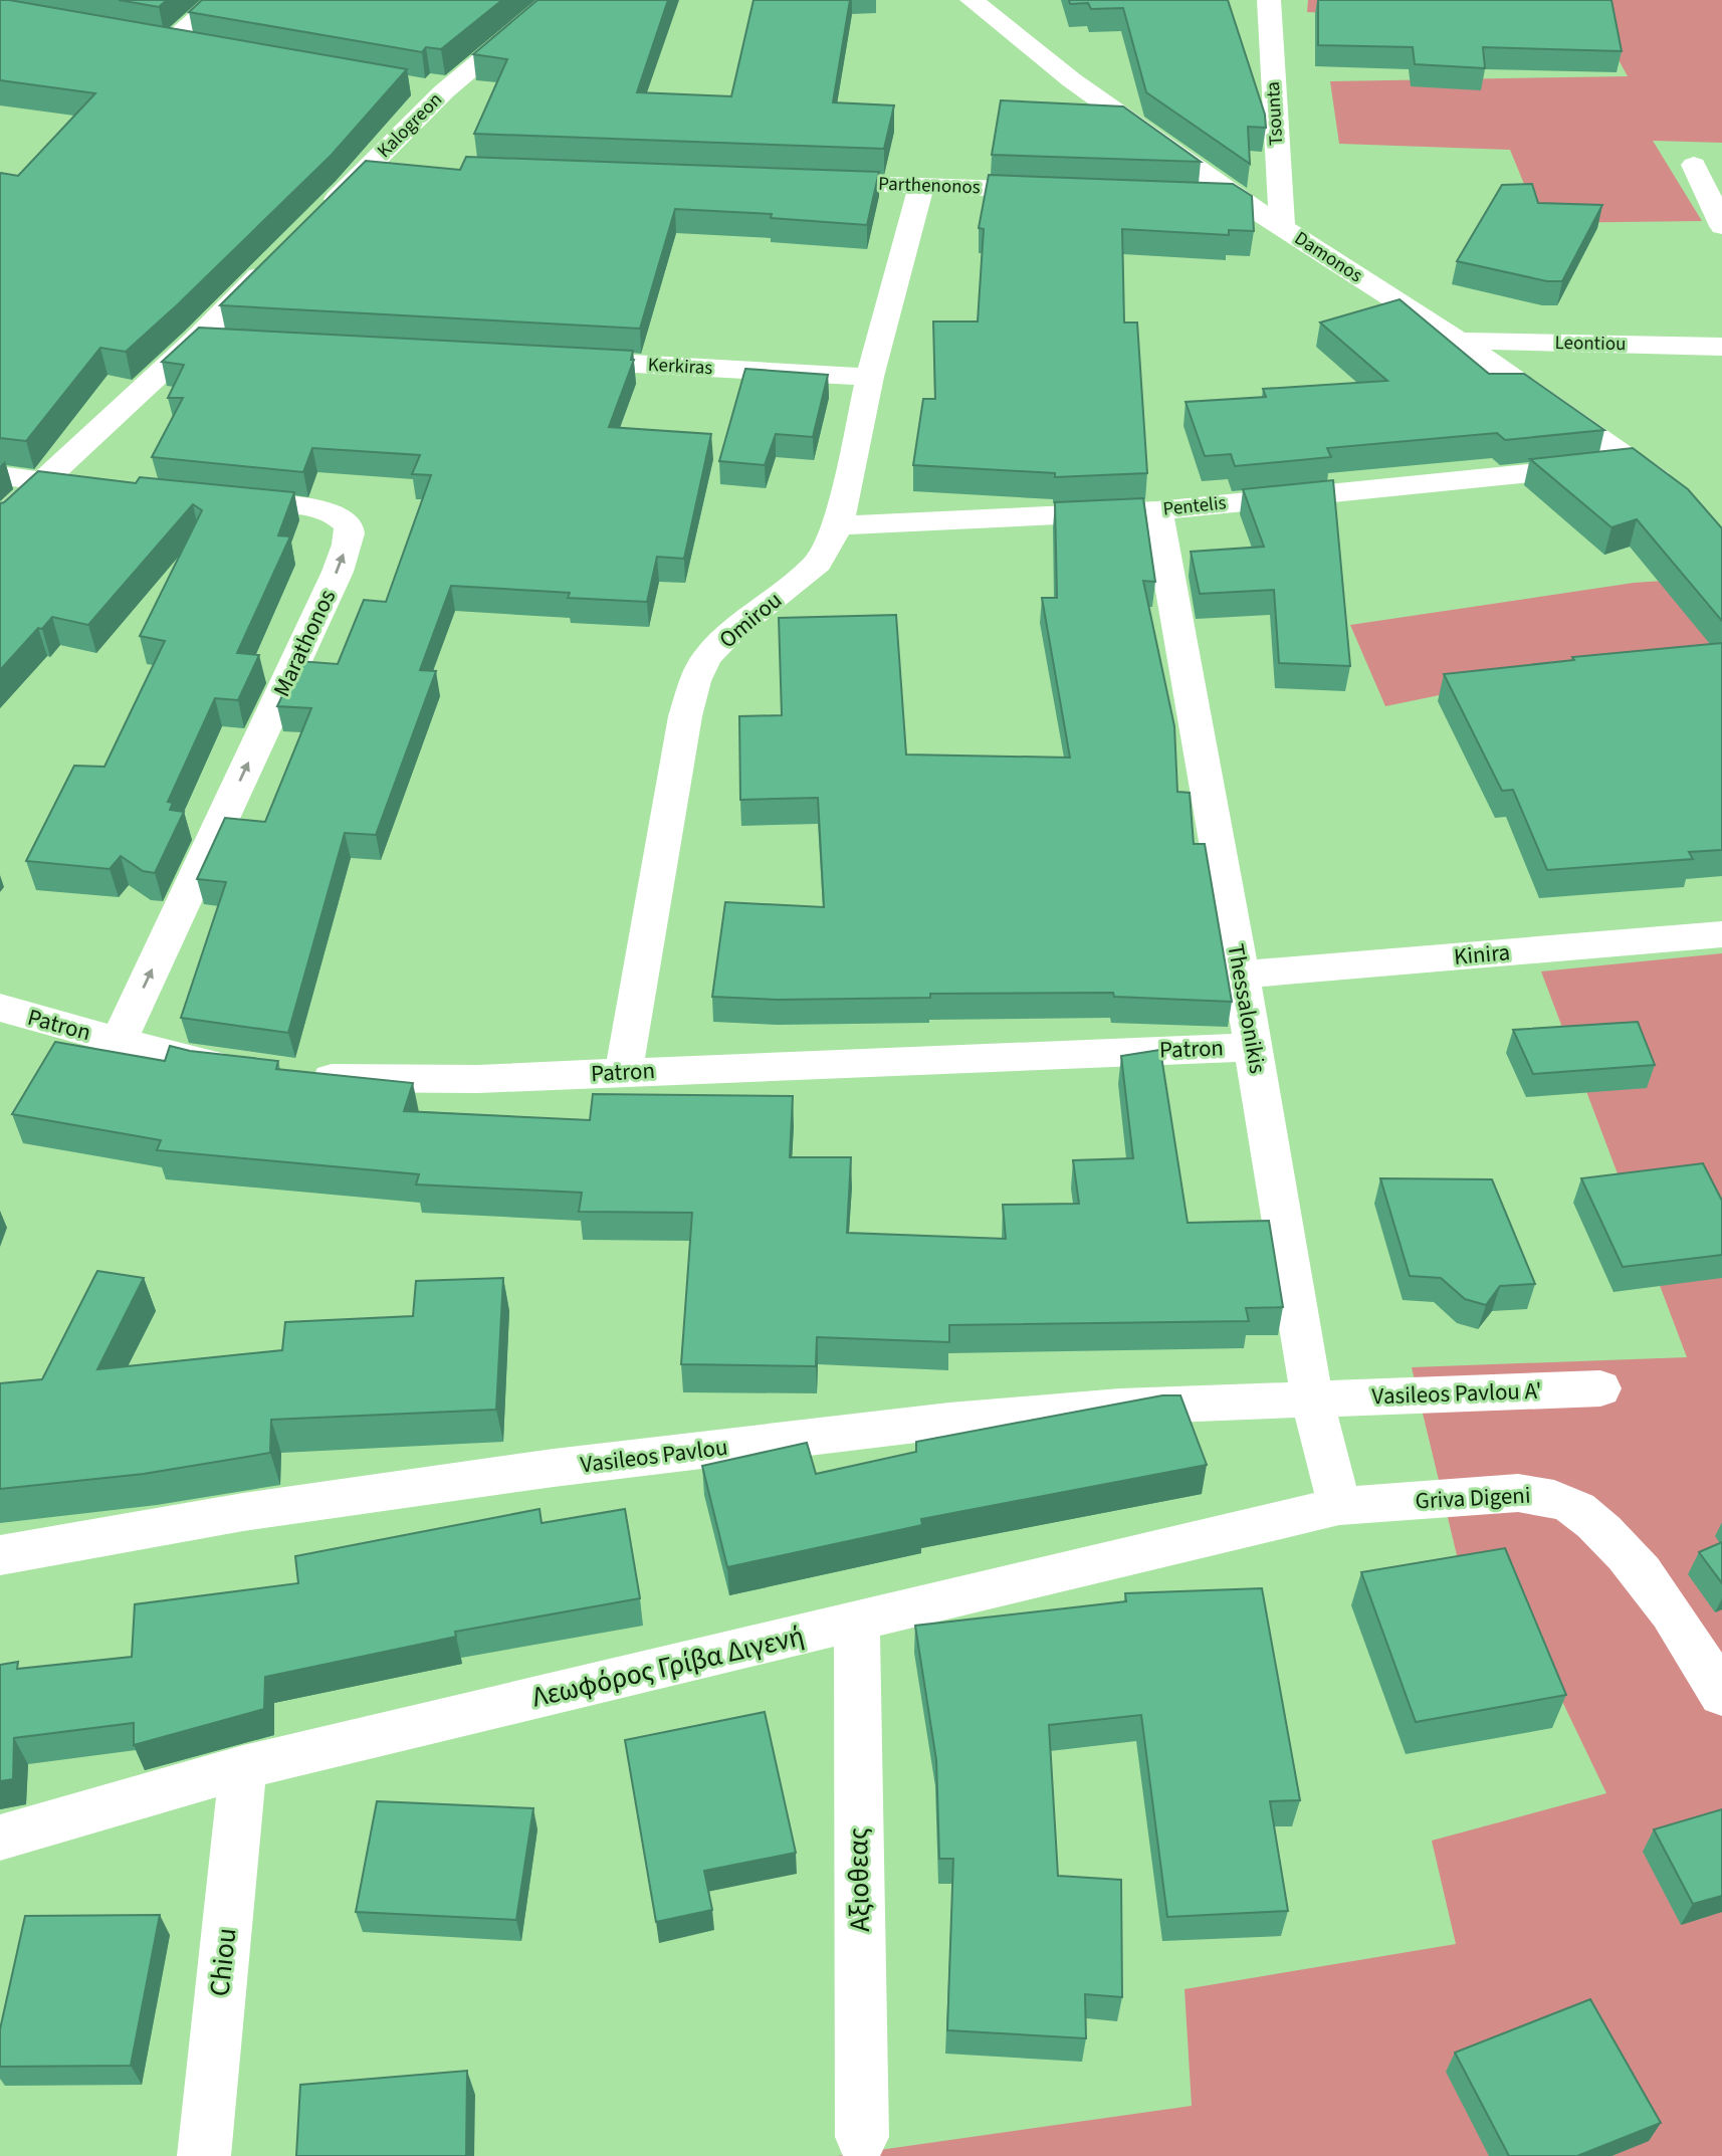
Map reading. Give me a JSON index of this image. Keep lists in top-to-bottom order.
{
  "streets": {
    "street": [
      "Tsounta",
      "Kalogreon",
      "Parthenonos",
      "Damonos",
      "Leontiou",
      "Kerkiras",
      "Pentelis",
      "Omirou",
      "Marathonos",
      "Kinira",
      "Thessalonikis",
      "Patron",
      "Vasileos Pavlou A'",
      "Vasileos Pavlou",
      "Griva Digeni",
      "Λεωφόρος Γρίβα Διγενή",
      "Αξιοθεας",
      "Chiou"
    ]
  },
  "crossings": [
    ["Tsounta", "Damonos"],
    ["Parthenonos", "Omirou"],
    ["Damonos", "Leontiou"],
    ["Damonos", "Pentelis"],
    ["Kerkiras", "Omirou"],
    ["Pentelis", "Omirou"],
    ["Pentelis", "Thessalonikis"],
    ["Omirou", "Patron"],
    ["Marathonos", "Patron"],
    ["Kinira", "Thessalonikis"],
    ["Thessalonikis", "Patron"],
    ["Thessalonikis", "Vasileos Pavlou A'"],
    ["Thessalonikis", "Vasileos Pavlou"],
    ["Thessalonikis", "Griva Digeni"],
    ["Thessalonikis", "Λεωφόρος Γρίβα Διγενή"],
    ["Vasileos Pavlou A'", "Vasileos Pavlou"],
    ["Griva Digeni", "Λεωφόρος Γρίβα Διγενή"],
    ["Λεωφόρος Γρίβα Διγενή", "Αξιοθεας"],
    ["Λεωφόρος Γρίβα Διγενή", "Chiou"]
  ]
}
